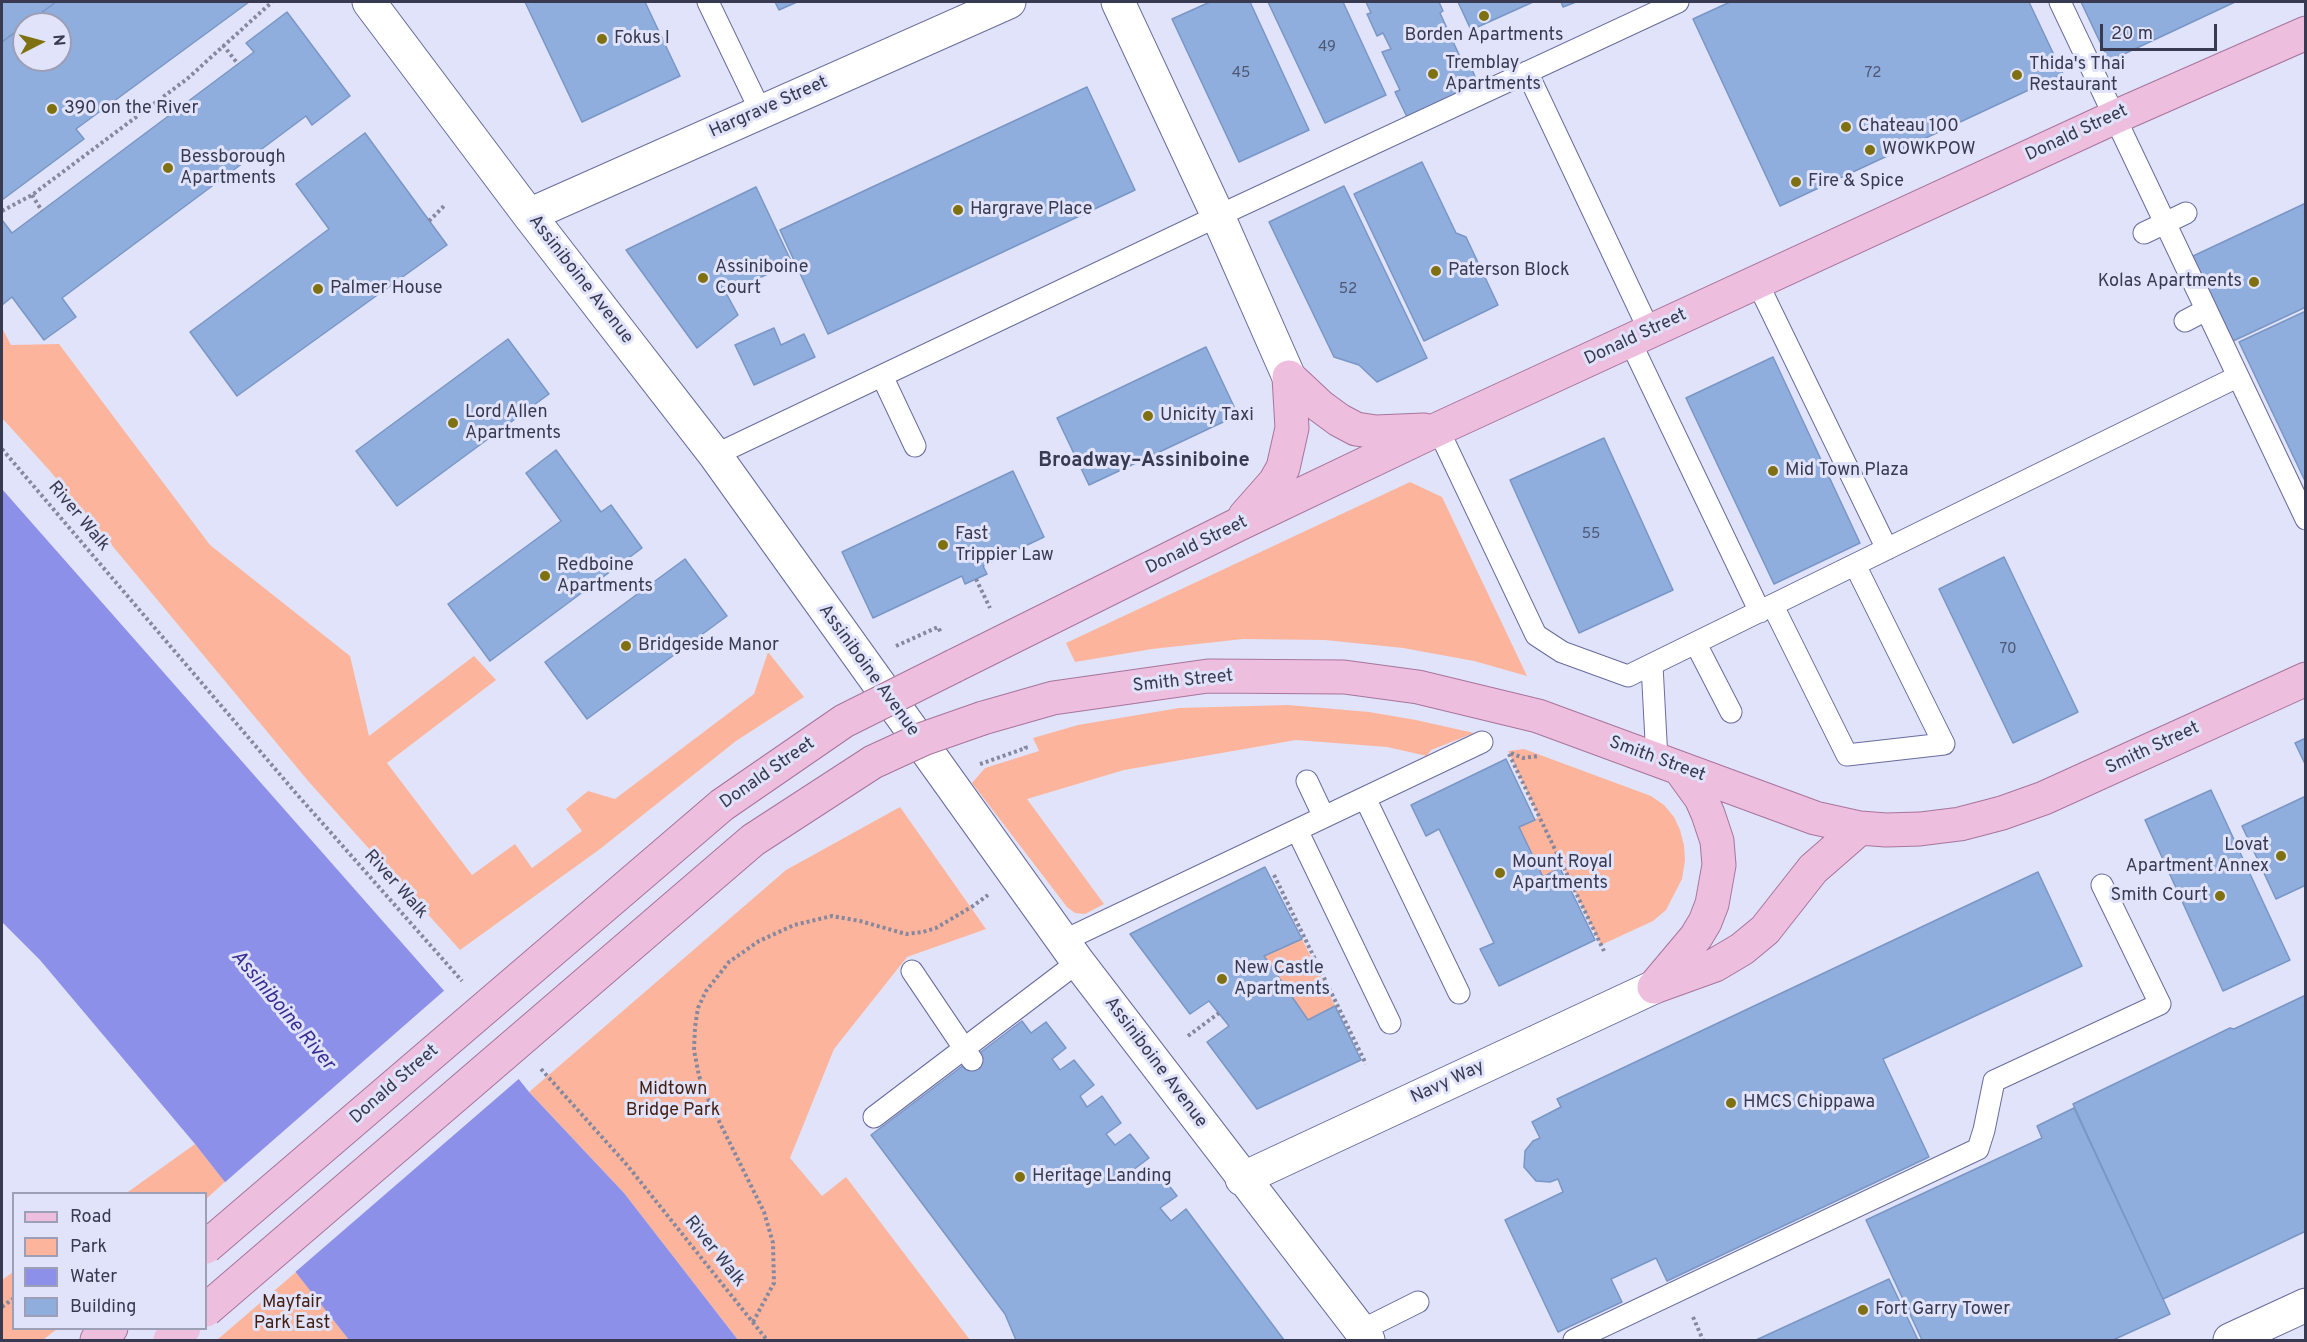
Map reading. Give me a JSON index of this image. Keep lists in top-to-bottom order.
{
  "streets": {
    "main road": ["Donald Street", "Smith Street"],
    "street": ["Hargrave Street", "Assiniboine Avenue", "Navy Way"],
    "path": ["River Walk"]
  },
  "crossings": [
    ["Hargrave Street", "Assiniboine Avenue"],
    ["Assiniboine Avenue", "Navy Way"]
  ],
  "districts": ["Broadway–Assiniboine"],
  "water": ["Assiniboine River"],
  "parks": ["Midtown Bridge Park", "Mayfair Park East"],
  "places": [
    "Borden Apartments",
    "Fokus I",
    "Tremblay Apartments",
    "Thida's Thai Restaurant",
    "390 on the River",
    "Chateau 100",
    "WOWKPOW",
    "Bessborough Apartments",
    "Fire & Spice",
    "Hargrave Place",
    "Paterson Block",
    "Assiniboine Court",
    "Kolas Apartments",
    "Palmer House",
    "Unicity Taxi",
    "Lord Allen Apartments",
    "Mid Town Plaza",
    "Fast Trippier Law",
    "Redboine Apartments",
    "Bridgeside Manor",
    "Lovat Apartment Annex",
    "Mount Royal Apartments",
    "Smith Court",
    "New Castle Apartments",
    "HMCS Chippawa",
    "Heritage Landing",
    "Fort Garry Tower"
  ],
  "house_numbers": [
    "49",
    "45",
    "72",
    "52",
    "55",
    "70"
  ],
  "legend": [
    "Road",
    "Park",
    "Water",
    "Building"
  ],
  "scale_bar": "20 m",
  "north": "right"
}
